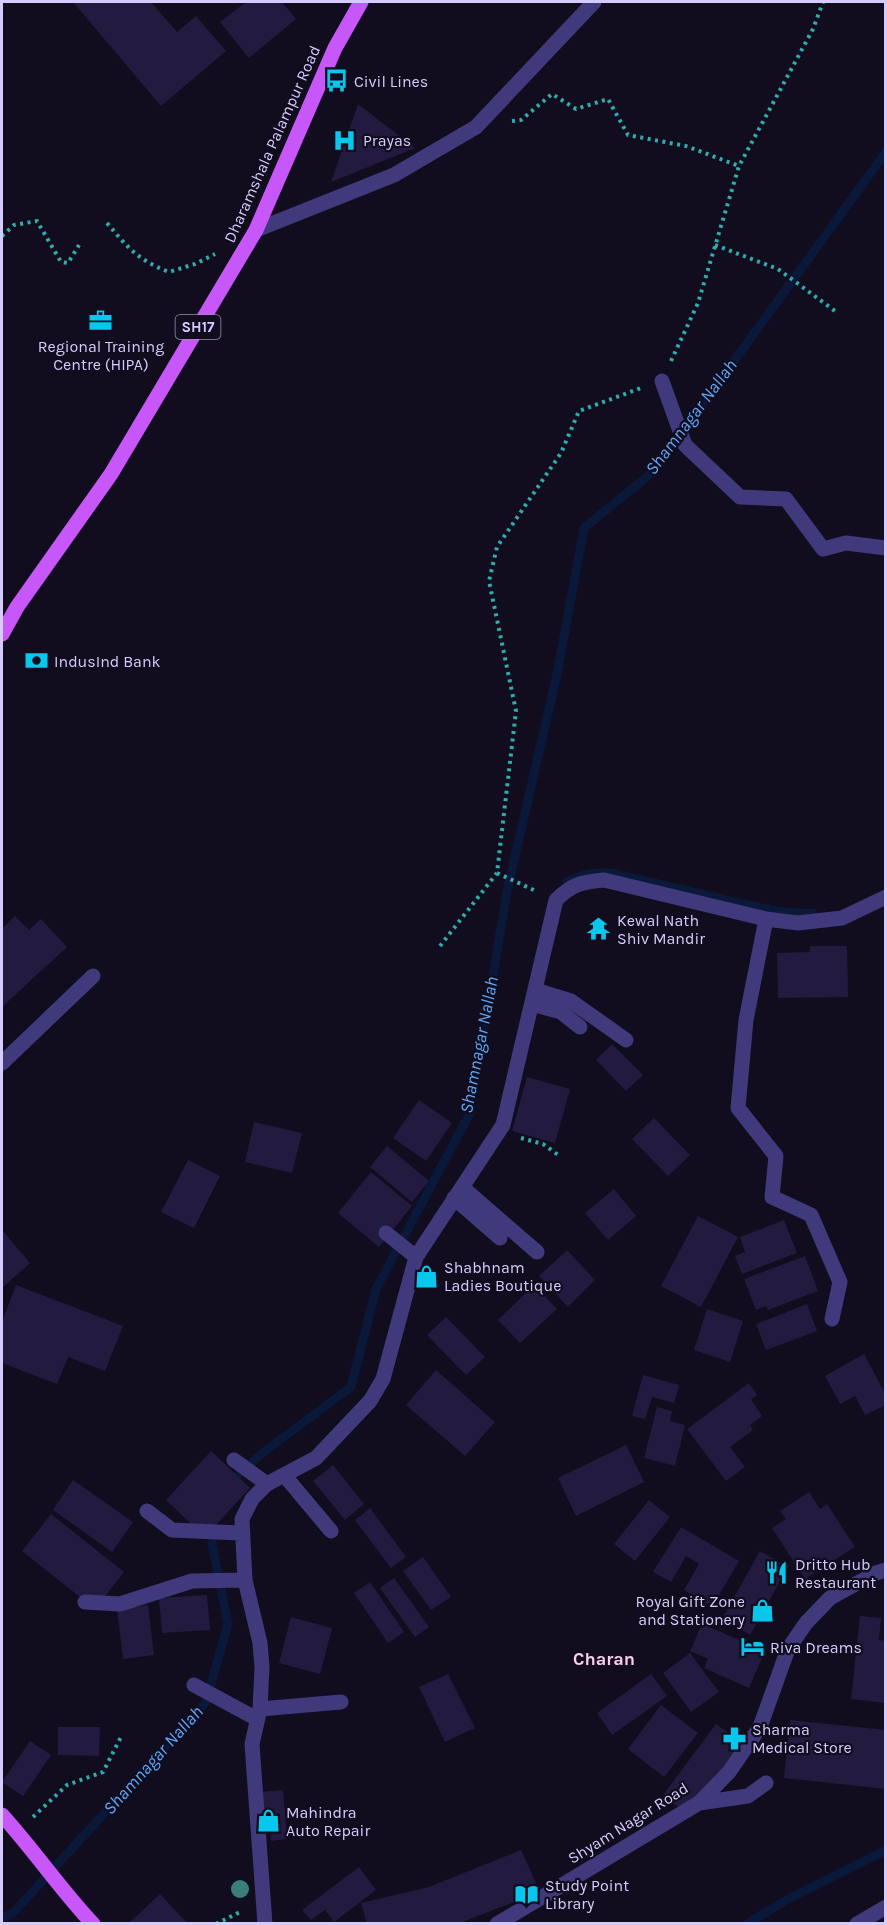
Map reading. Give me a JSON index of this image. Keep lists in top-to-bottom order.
{
  "streets": {
    "main road": ["Dharamshala Palampur Road", "SH17"],
    "street": ["Shyam Nagar Road"]
  },
  "districts": ["Charan"],
  "water": ["Shamnagar Nallah"],
  "places": {
    "bus stop": ["Civil Lines"],
    "hospital": ["Prayas"],
    "office": ["Regional Training Centre (HIPA)"],
    "bank": ["IndusInd Bank"],
    "temple": ["Kewal Nath Shiv Mandir"],
    "shop": ["Shabhnam Ladies Boutique", "Royal Gift Zone and Stationery", "Mahindra Auto Repair"],
    "restaurant": ["Dritto Hub Restaurant"],
    "hotel": ["Riva Dreams"],
    "pharmacy": ["Sharma Medical Store"],
    "library": ["Study Point Library"]
  }
}
